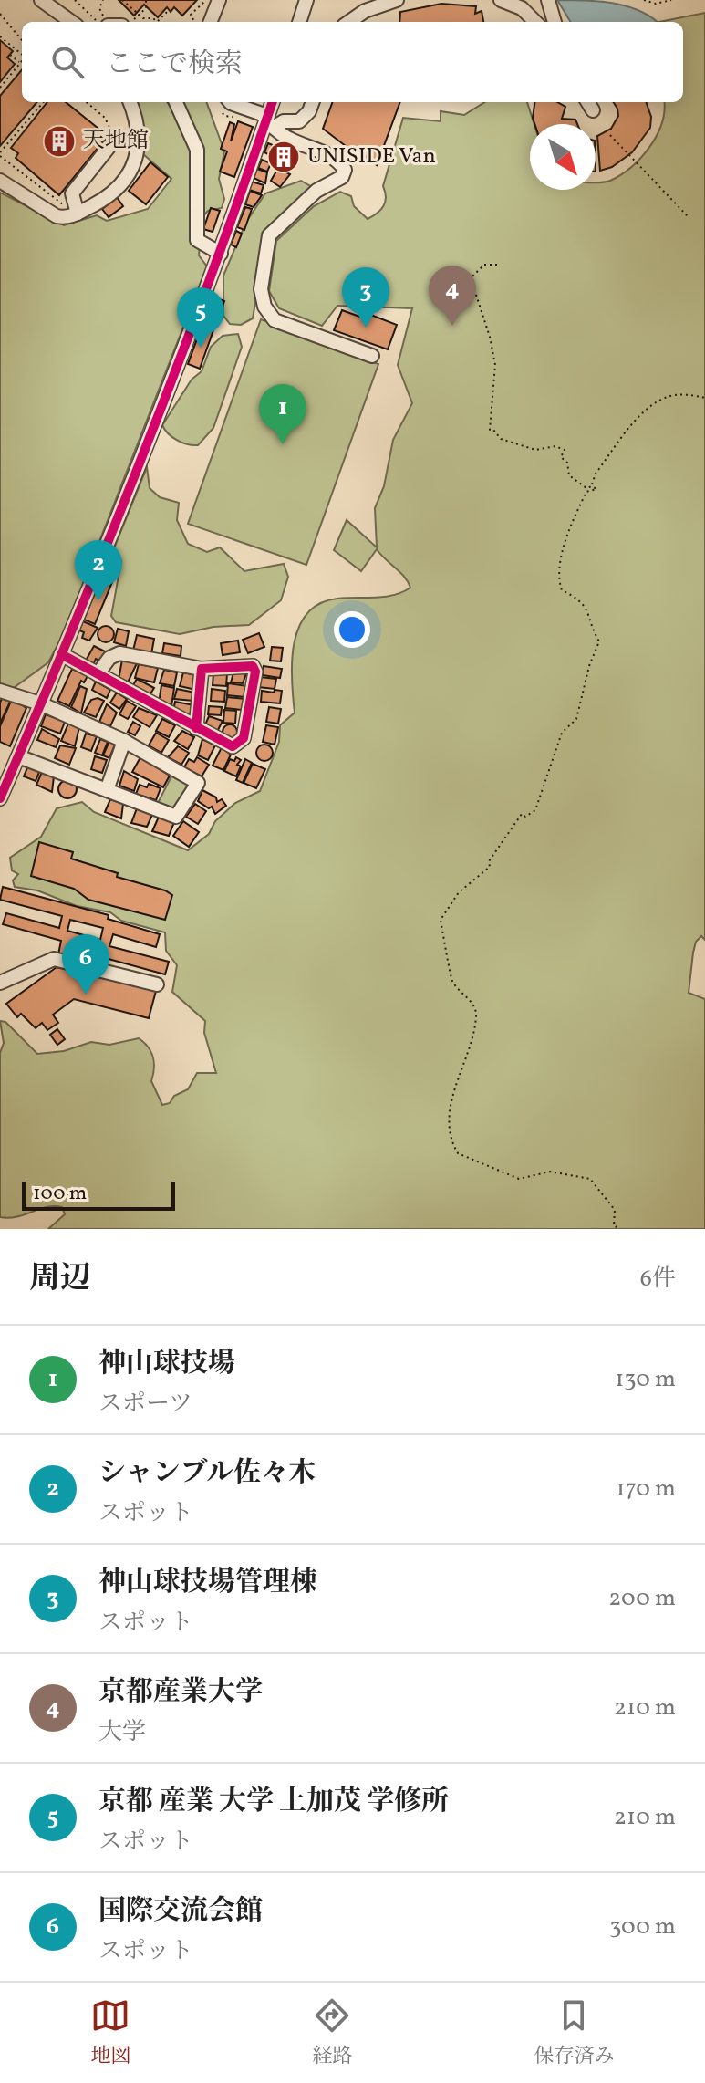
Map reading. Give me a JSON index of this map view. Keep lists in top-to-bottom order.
{
  "places": {
    "building": ["天地館", "UNISIDE Van"]
  },
  "scale_bar": "100 m",
  "north": "bottom right",
  "page": {
    "search": "ここで検索",
    "pins": [
      "4",
      "3",
      "5",
      "1",
      "2",
      "6"
    ],
    "scale": "100 m",
    "heading": ["周辺", "6件"],
    "list": [
      {
        "mark": "1",
        "name": "神山球技場",
        "note": "スポーツ",
        "value": "130 m"
      },
      {
        "mark": "2",
        "name": "シャンブル佐々木",
        "note": "スポット",
        "value": "170 m"
      },
      {
        "mark": "3",
        "name": "神山球技場管理棟",
        "note": "スポット",
        "value": "200 m"
      },
      {
        "mark": "4",
        "name": "京都産業大学",
        "note": "大学",
        "value": "210 m"
      },
      {
        "mark": "5",
        "name": "京都 産業 大学 上加茂 学修所",
        "note": "スポット",
        "value": "210 m"
      },
      {
        "mark": "6",
        "name": "国際交流会館",
        "note": "スポット",
        "value": "300 m"
      }
    ],
    "nav": ["地図", "経路", "保存済み"]
  }
}
